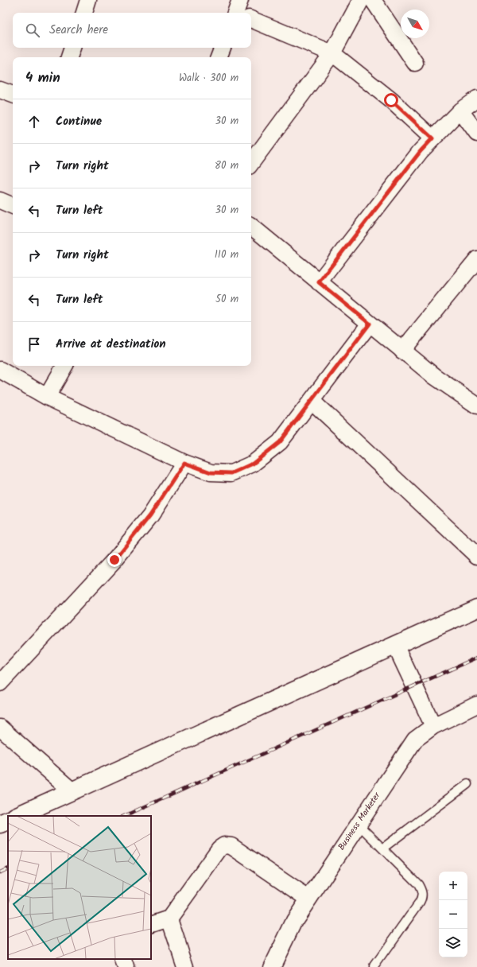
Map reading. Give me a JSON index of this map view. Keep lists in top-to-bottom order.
{
  "streets": {
    "street": ["Business Marketer"]
  },
  "north": "bottom right",
  "page": {
    "search": "Search here",
    "heading": ["4 min", "Walk · 300 m"],
    "list": [
      ["Continue", "30 m"],
      ["Turn right", "80 m"],
      ["Turn left", "30 m"],
      ["Turn right", "110 m"],
      ["Turn left", "50 m"],
      "Arrive at destination"
    ],
    "map_buttons": ["+", "−"]
  }
}
